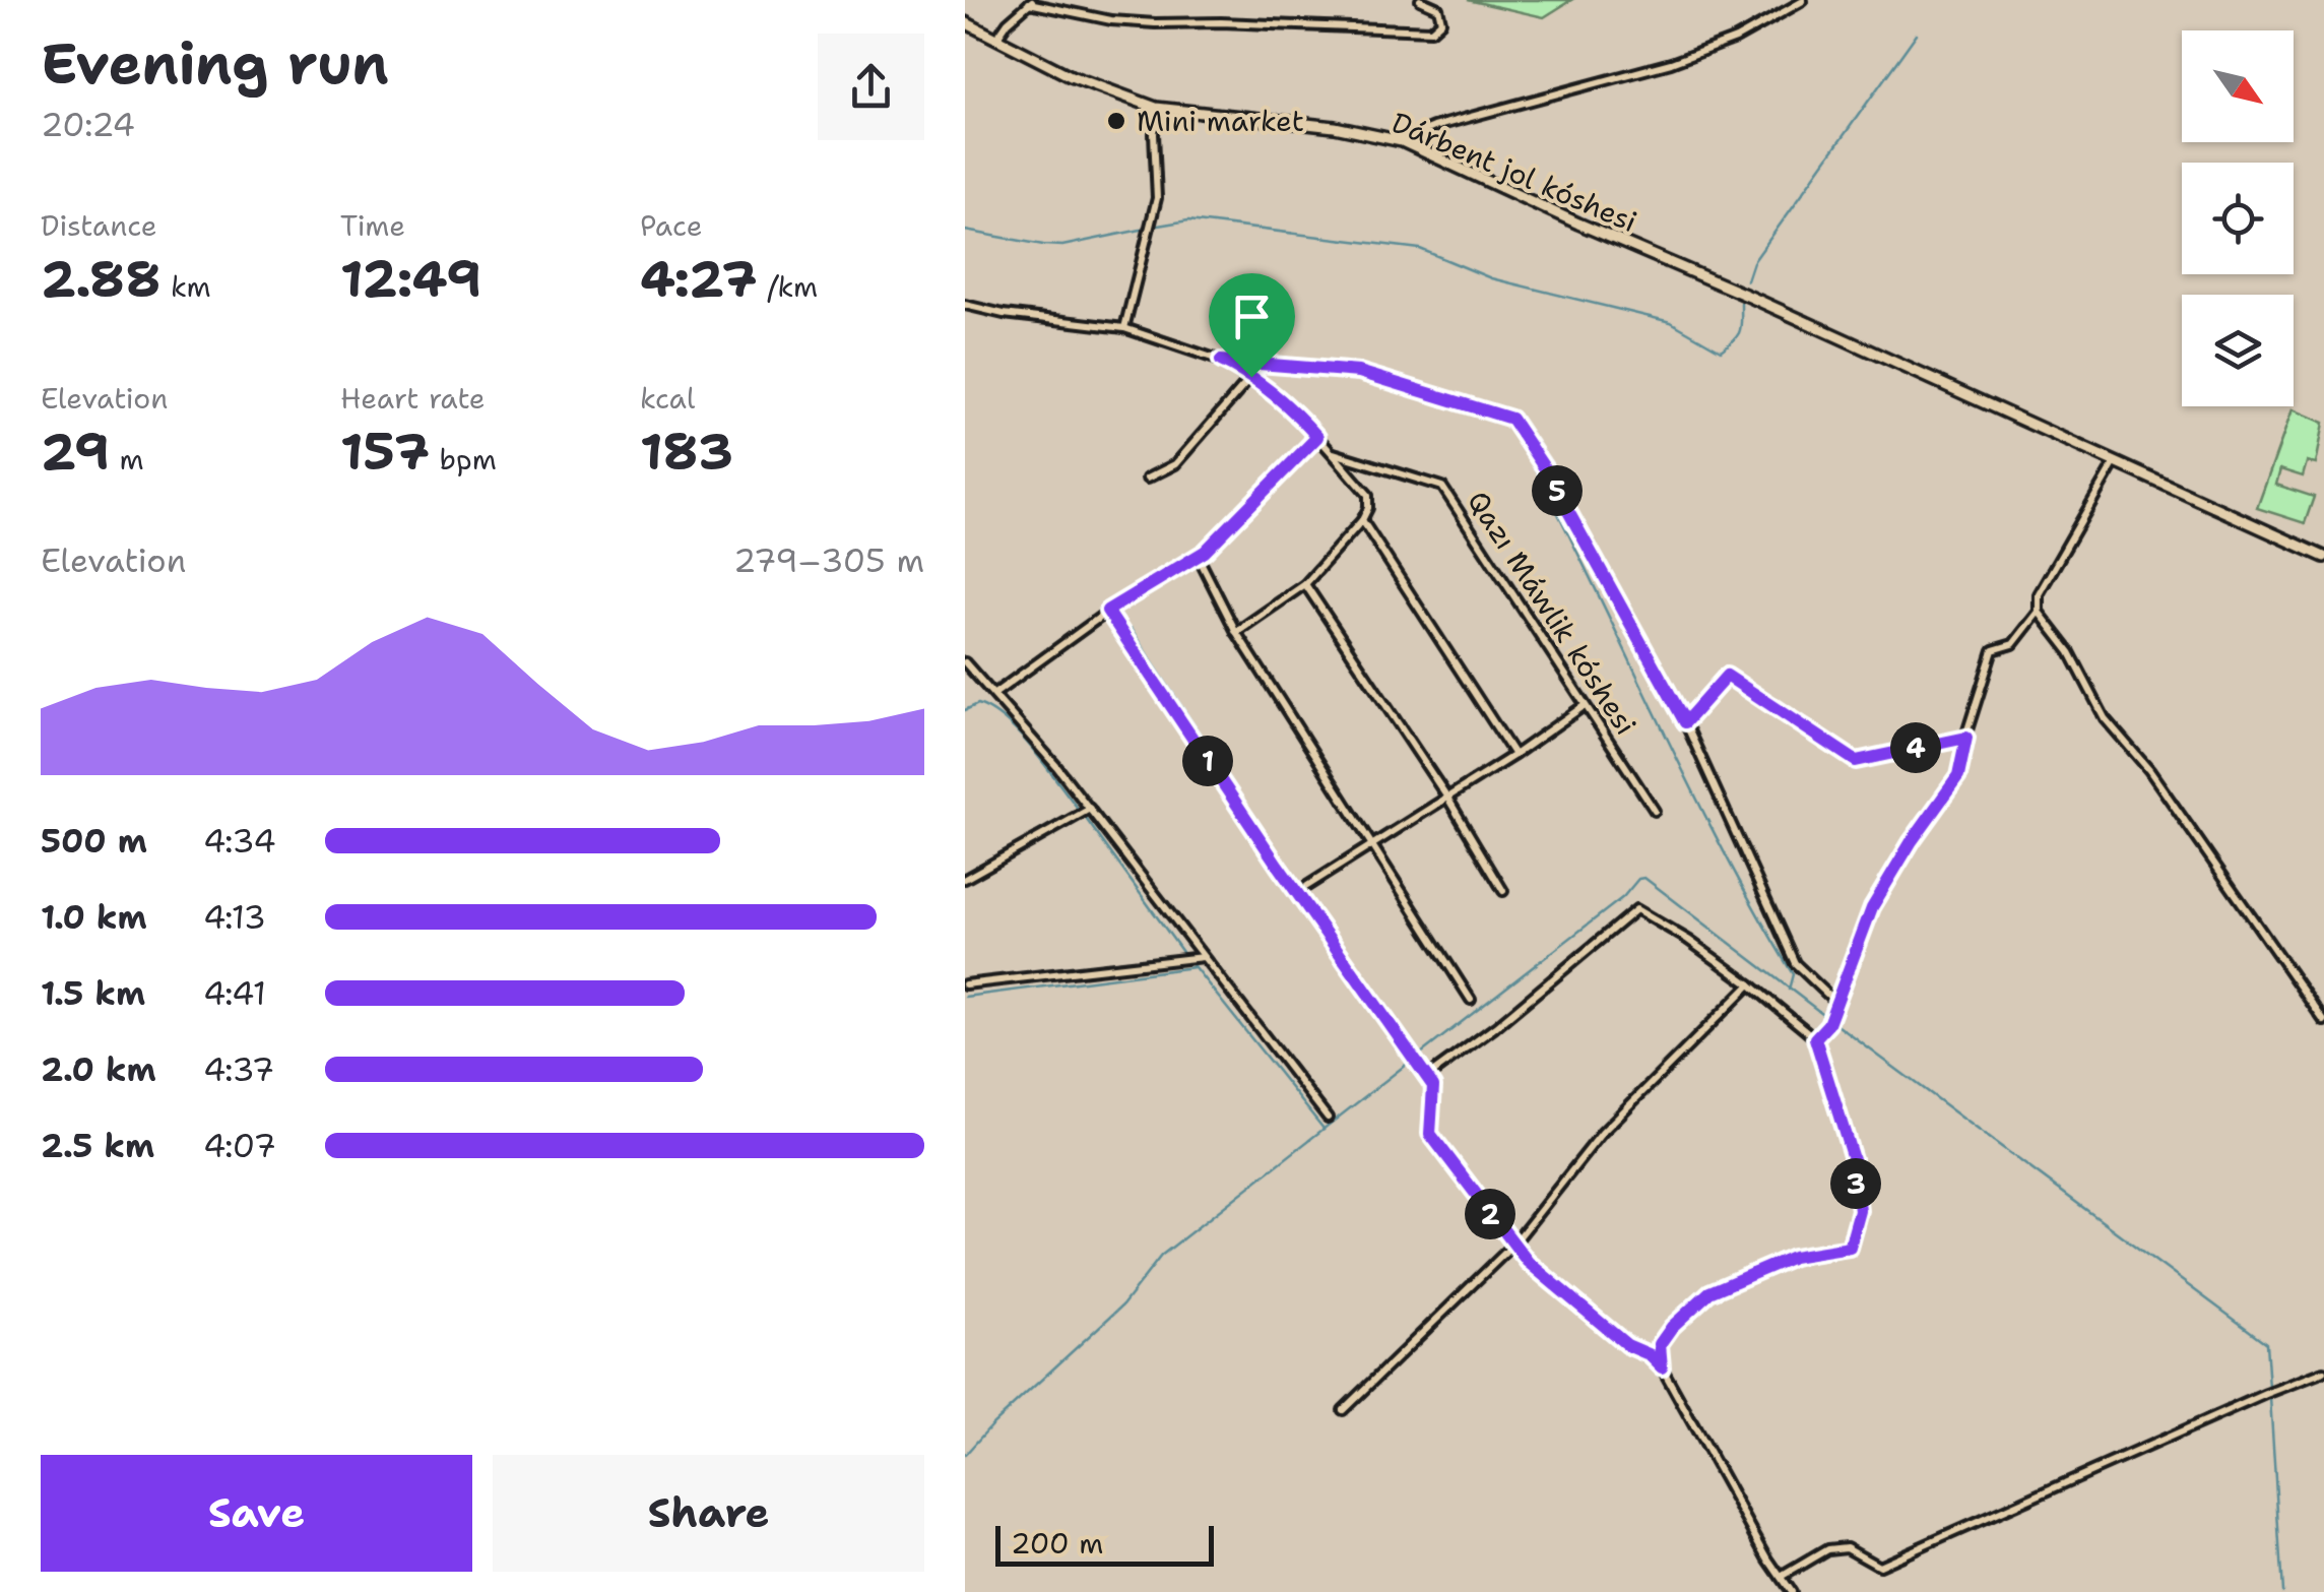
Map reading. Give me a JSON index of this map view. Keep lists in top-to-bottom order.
{
  "streets": {
    "main road": ["Dárbent jol kóshesi"],
    "street": ["Qazı Máwlik kóshesi"]
  },
  "places": ["Mini market"],
  "scale_bar": "200 m",
  "north": "bottom right",
  "page": {
    "heading": ["Evening run", "20:24"],
    "stats": [
      ["Distance", "2.88 km"],
      ["Time", "12:49"],
      ["Pace", "4:27 /km"],
      ["Elevation", "29 m"],
      ["Heart rate", "157 bpm"],
      ["kcal", "183"]
    ],
    "pins": [
      "5",
      "4",
      "1",
      "3",
      "2"
    ],
    "chart": ["Elevation", "279–305 m"],
    "list": [
      {
        "name": "500 m",
        "note": "4:34"
      },
      {
        "name": "1.0 km",
        "note": "4:13"
      },
      {
        "name": "1.5 km",
        "note": "4:41"
      },
      {
        "name": "2.0 km",
        "note": "4:37"
      },
      {
        "name": "2.5 km",
        "note": "4:07"
      }
    ],
    "buttons": ["Save", "Share"],
    "scale": "200 m"
  }
}
